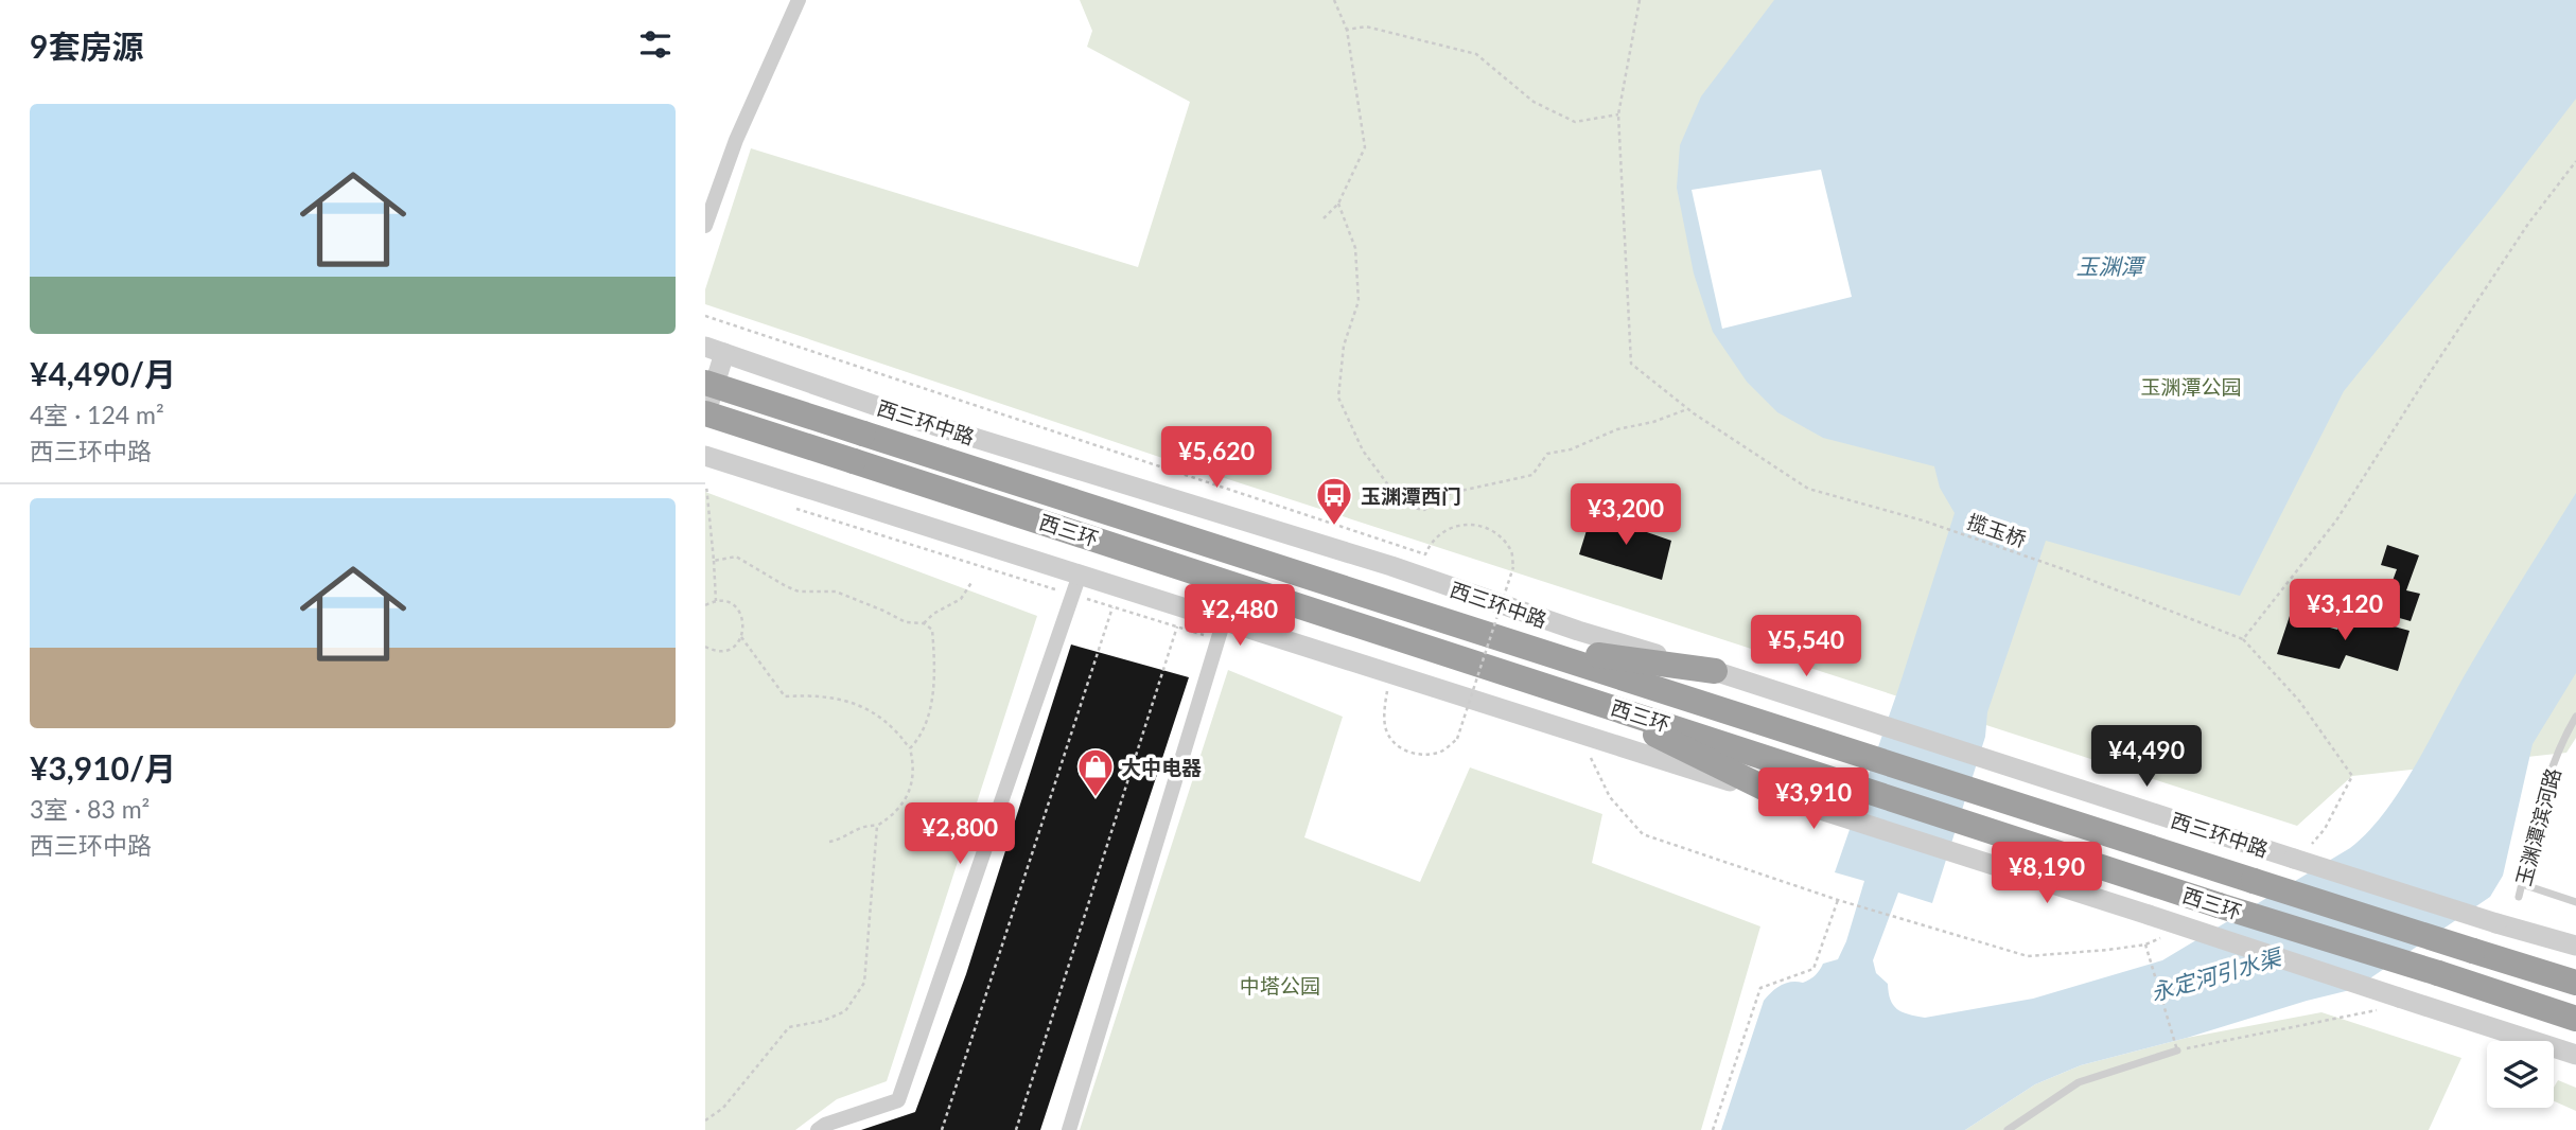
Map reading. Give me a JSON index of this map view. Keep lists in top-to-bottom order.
{
  "streets": {
    "highway": ["西三环"],
    "street": ["西三环中路"],
    "lane": ["玉渊潭滨河路"],
    "path": ["揽玉桥"]
  },
  "water": ["玉渊潭", "永定河引水渠"],
  "parks": ["玉渊潭公园", "中塔公园"],
  "places": {
    "bus stop": ["玉渊潭西门"],
    "shop": ["大中电器"]
  },
  "page": {
    "heading": "9套房源",
    "list": [
      {
        "name": "¥4,490/月",
        "note": "4室 · 124 m² · 西三环中路"
      },
      {
        "name": "¥3,910/月",
        "note": "3室 · 83 m² · 西三环中路"
      }
    ],
    "price": [
      "¥5,620",
      "¥3,200",
      "¥3,120",
      "¥2,480",
      "¥5,540",
      "¥4,490",
      "¥3,910",
      "¥2,800",
      "¥8,190"
    ]
  }
}
